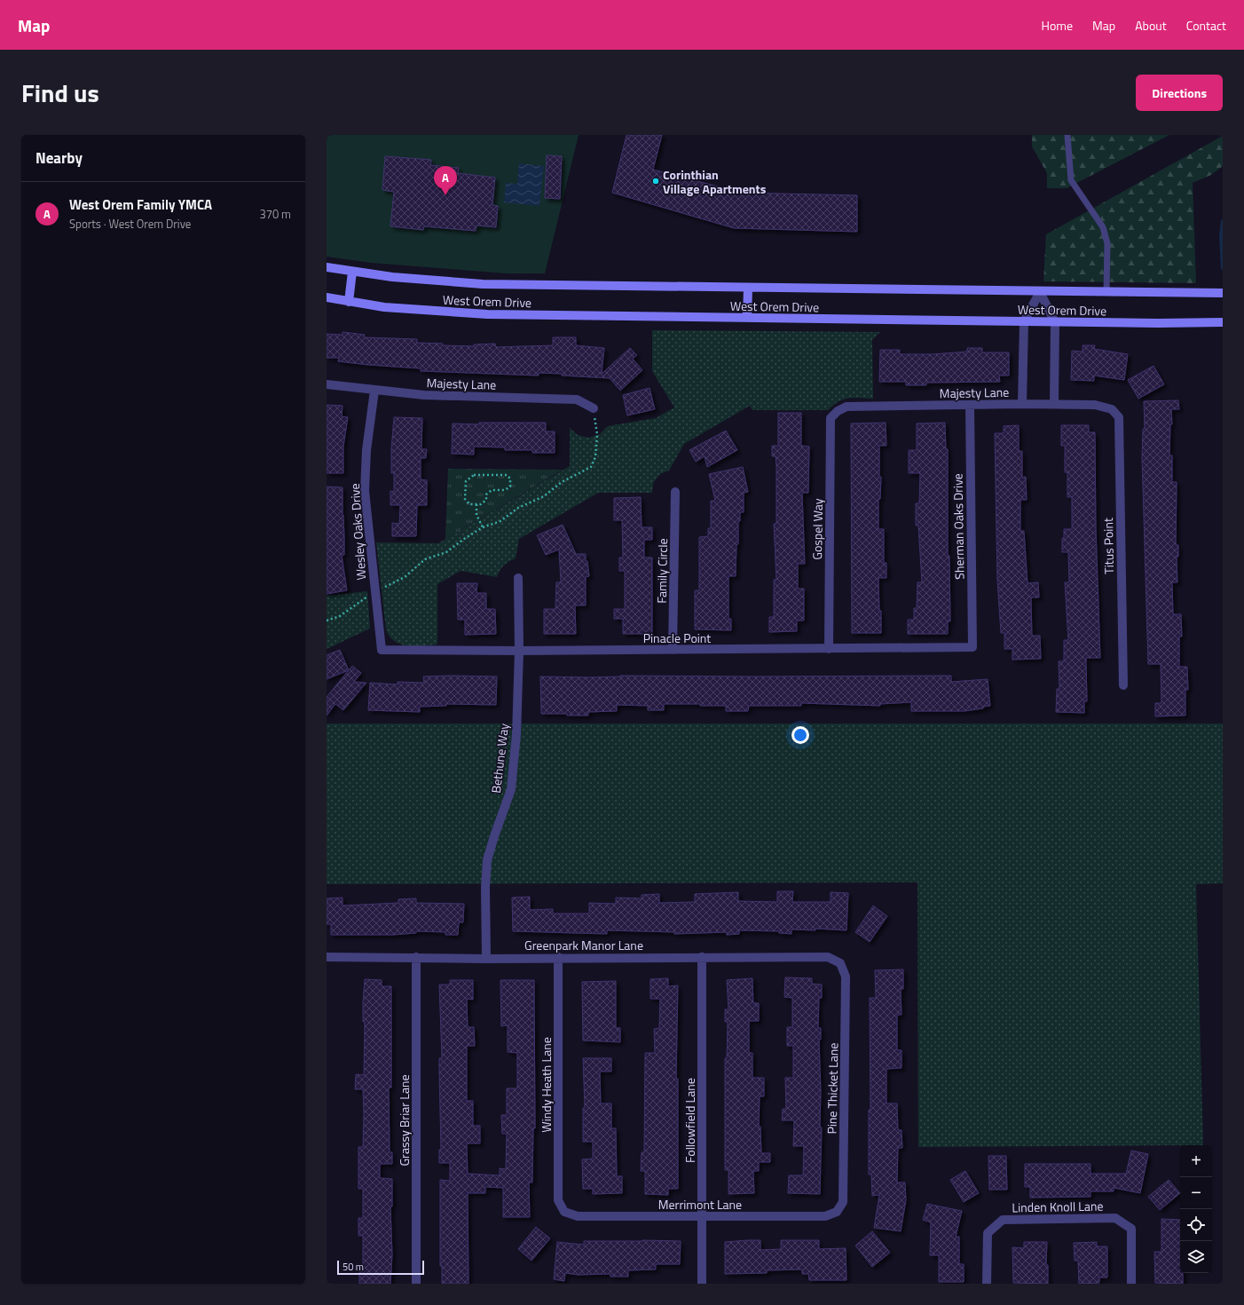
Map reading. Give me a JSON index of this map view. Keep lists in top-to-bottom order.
{
  "streets": {
    "main road": ["West Orem Drive"],
    "street": [
      "Majesty Lane",
      "Sherman Oaks Drive",
      "Gospel Way",
      "Wesley Oaks Drive",
      "Titus Point",
      "Family Circle",
      "Pinacle Point",
      "Bethune Way",
      "Greenpark Manor Lane",
      "Windy Heath Lane",
      "Pine Thicket Lane",
      "Grassy Briar Lane",
      "Followfield Lane",
      "Merrimont Lane",
      "Linden Knoll Lane"
    ]
  },
  "crossings": [
    ["Majesty Lane", "Sherman Oaks Drive"],
    ["Majesty Lane", "Gospel Way"],
    ["Majesty Lane", "Wesley Oaks Drive"],
    ["Majesty Lane", "Titus Point"],
    ["Sherman Oaks Drive", "Pinacle Point"],
    ["Gospel Way", "Pinacle Point"],
    ["Wesley Oaks Drive", "Pinacle Point"],
    ["Family Circle", "Pinacle Point"],
    ["Pinacle Point", "Bethune Way"],
    ["Bethune Way", "Greenpark Manor Lane"],
    ["Greenpark Manor Lane", "Windy Heath Lane"],
    ["Greenpark Manor Lane", "Pine Thicket Lane"],
    ["Greenpark Manor Lane", "Grassy Briar Lane"],
    ["Greenpark Manor Lane", "Followfield Lane"],
    ["Windy Heath Lane", "Merrimont Lane"],
    ["Pine Thicket Lane", "Merrimont Lane"],
    ["Followfield Lane", "Merrimont Lane"]
  ],
  "places": ["Corinthian Village Apartments"],
  "scale_bar": "50 m",
  "page": {
    "header": "Map",
    "nav": [
      "Home",
      "Map",
      "About",
      "Contact"
    ],
    "title": "Find us",
    "buttons": "Directions",
    "heading": "Nearby",
    "pins": "A",
    "list": [
      {
        "mark": "A",
        "name": "West Orem Family YMCA",
        "note": "Sports · West Orem Drive",
        "value": "370 m"
      }
    ],
    "map_buttons": ["+", "−"],
    "scale": "50 m"
  }
}
